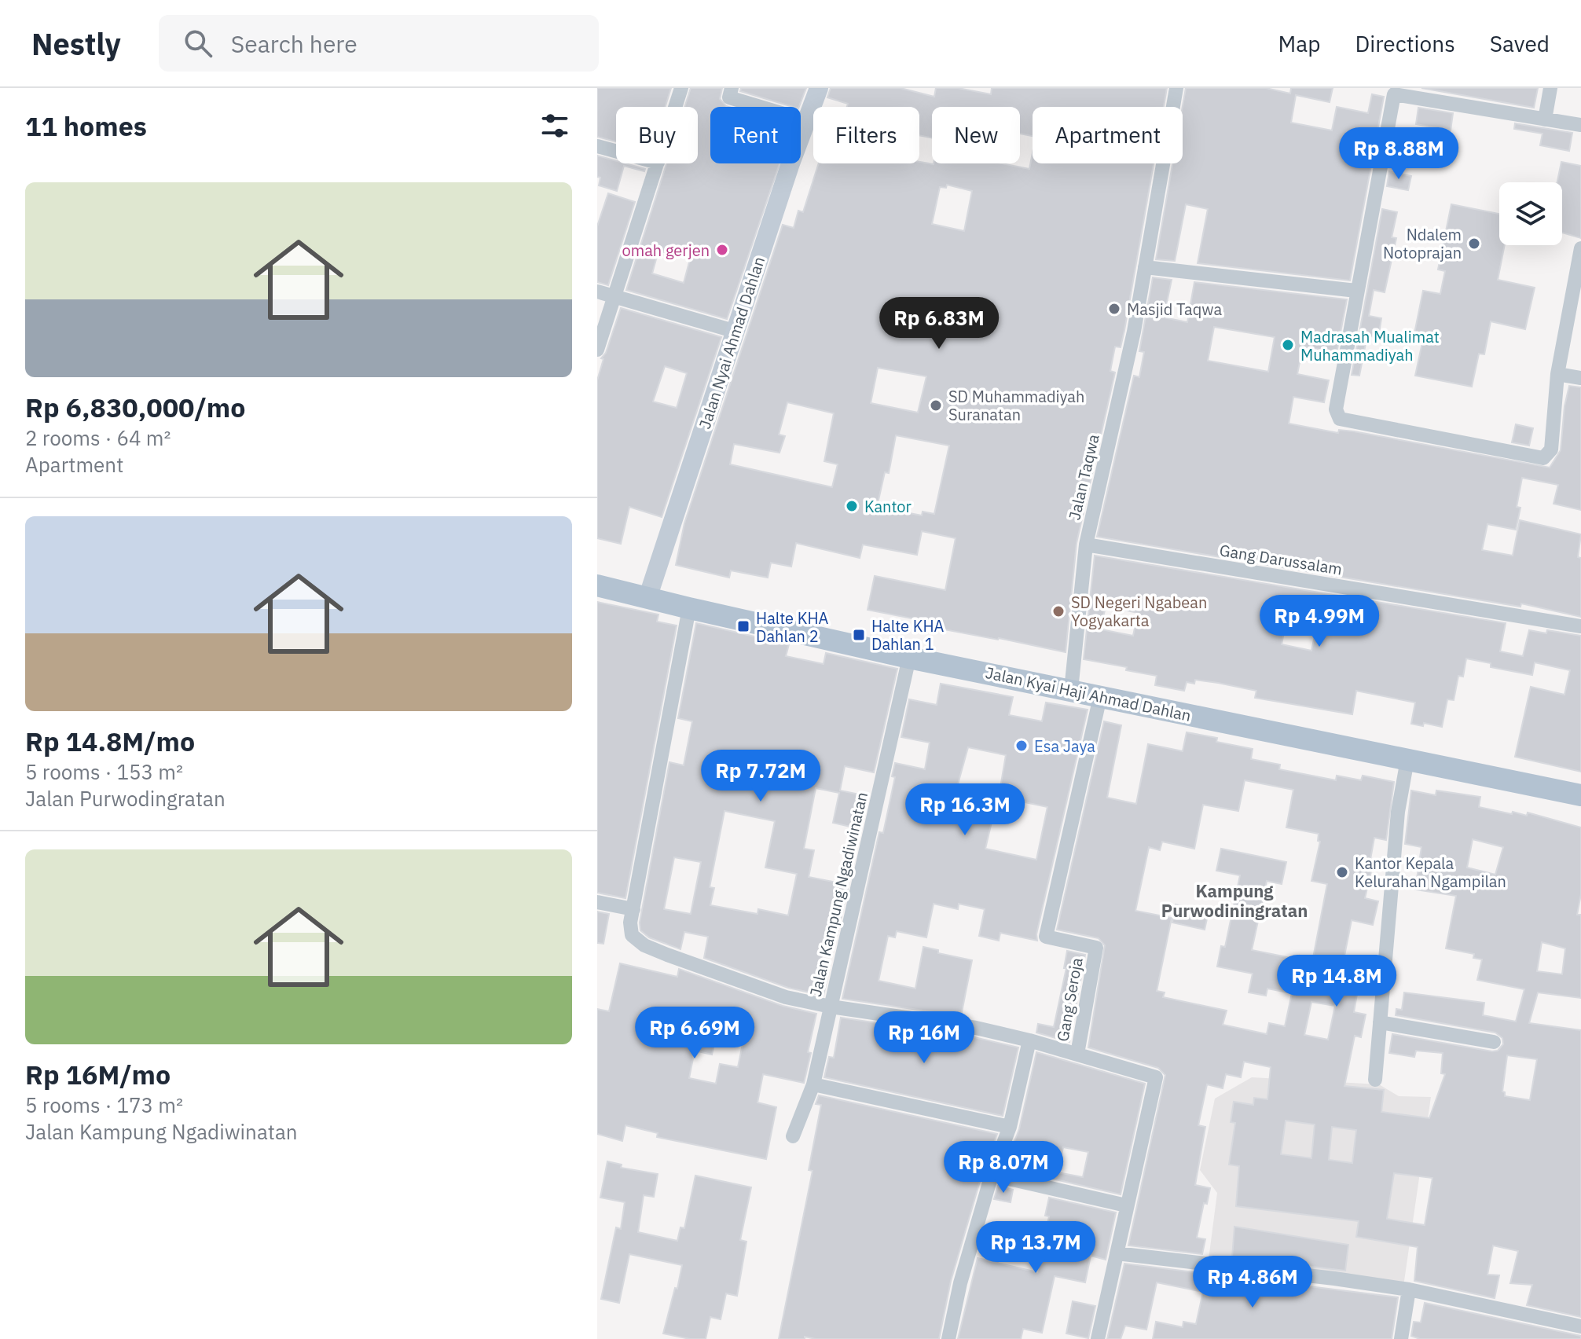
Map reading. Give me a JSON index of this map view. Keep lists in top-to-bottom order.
{
  "streets": {
    "main road": ["Jalan Kyai Haji Ahmad Dahlan"],
    "street": [
      "Jalan Nyai Ahmad Dahlan",
      "Jalan Taqwa",
      "Gang Darussalam",
      "Jalan Kampung Ngadiwinatan",
      "Gang Seroja"
    ]
  },
  "crossings": [
    ["Jalan Nyai Ahmad Dahlan", "Jalan Kyai Haji Ahmad Dahlan"],
    ["Jalan Taqwa", "Gang Darussalam"],
    ["Jalan Taqwa", "Jalan Kyai Haji Ahmad Dahlan"],
    ["Jalan Kyai Haji Ahmad Dahlan", "Jalan Kampung Ngadiwinatan"],
    ["Jalan Kyai Haji Ahmad Dahlan", "Gang Seroja"]
  ],
  "districts": ["Kampung Purwodiningratan"],
  "places": {
    "other": [
      "Ndalem Notoprajan",
      "omah gerjen",
      "Masjid Taqwa",
      "Madrasah Mualimat Muhammadiyah",
      "SD Muhammadiyah Suranatan",
      "Kantor",
      "SD Negeri Ngabean Yogyakarta",
      "Esa Jaya",
      "Kantor Kepala Kelurahan Ngampilan"
    ],
    "transit": ["Halte KHA Dahlan 2", "Halte KHA Dahlan 1"]
  },
  "page": {
    "header": "Nestly",
    "search": "Search here",
    "nav": ["Map", "Directions", "Saved"],
    "heading": "11 homes",
    "chip": [
      "Buy",
      "Rent",
      "Filters",
      "New",
      "Apartment"
    ],
    "price": [
      "Rp 8.88M",
      "Rp 6.83M",
      "Rp 4.99M",
      "Rp 7.72M",
      "Rp 16.3M",
      "Rp 14.8M",
      "Rp 6.69M",
      "Rp 16M",
      "Rp 8.07M",
      "Rp 13.7M",
      "Rp 4.86M"
    ],
    "list": [
      {
        "name": "Rp 6,830,000/mo",
        "note": "2 rooms · 64 m² · Apartment"
      },
      {
        "name": "Rp 14.8M/mo",
        "note": "5 rooms · 153 m² · Jalan Purwodingratan"
      },
      {
        "name": "Rp 16M/mo",
        "note": "5 rooms · 173 m² · Jalan Kampung Ngadiwinatan"
      }
    ]
  }
}
